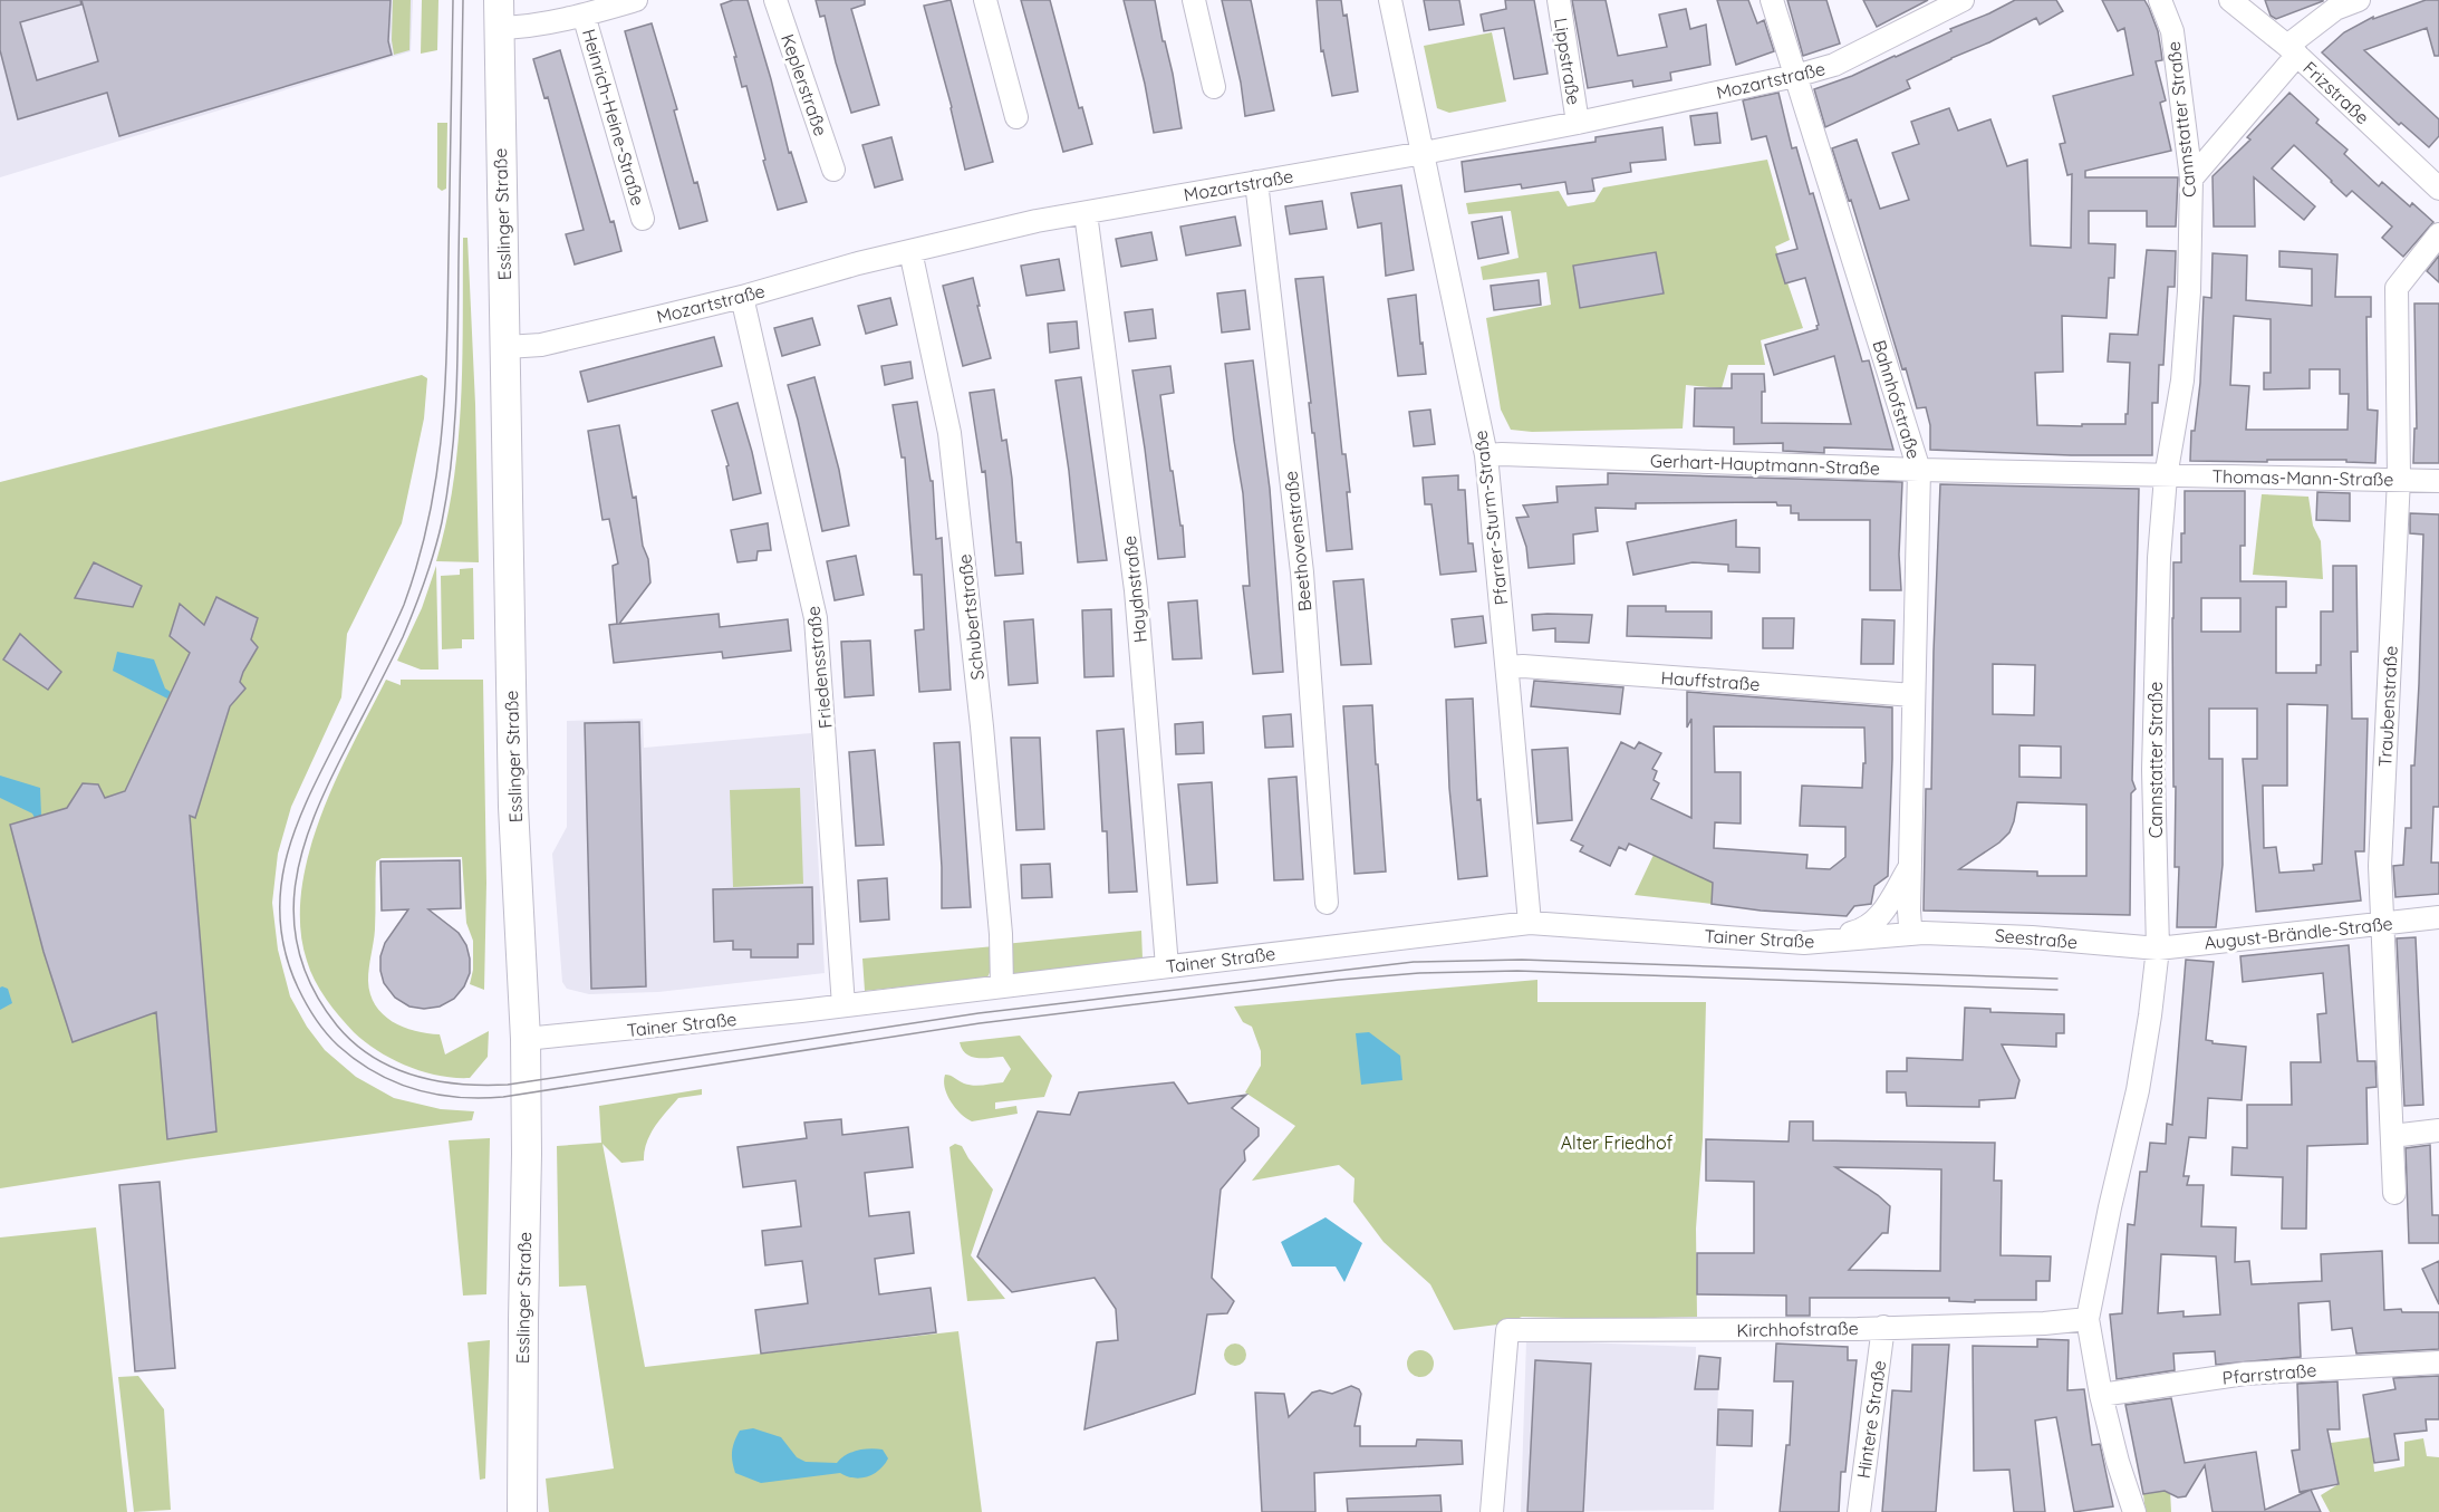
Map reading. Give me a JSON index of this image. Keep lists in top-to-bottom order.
{
  "streets": {
    "main road": ["Esslinger Straße"],
    "street": [
      "Lippstraße",
      "Mozartstraße",
      "Keplerstraße",
      "Frizstraße",
      "Heinrich-Heine-Straße",
      "Cannstatter Straße",
      "Bahnhofstraße",
      "Gerhart-Hauptmann-Straße",
      "Thomas-Mann-Straße",
      "Pfarrer-Sturm-Straße",
      "Beethovenstraße",
      "Haydnstraße",
      "Schubertstraße",
      "Friedensstraße",
      "Hauffstraße",
      "Traubenstraße",
      "August-Brändle-Straße",
      "Tainer Straße",
      "Seestraße",
      "Kirchhofstraße",
      "Pfarrstraße",
      "Hintere Straße"
    ]
  },
  "crossings": [
    ["Lippstraße", "Mozartstraße"],
    ["Mozartstraße", "Esslinger Straße"],
    ["Mozartstraße", "Bahnhofstraße"],
    ["Mozartstraße", "Pfarrer-Sturm-Straße"],
    ["Mozartstraße", "Beethovenstraße"],
    ["Mozartstraße", "Haydnstraße"],
    ["Mozartstraße", "Schubertstraße"],
    ["Mozartstraße", "Friedensstraße"],
    ["Cannstatter Straße", "Gerhart-Hauptmann-Straße"],
    ["Cannstatter Straße", "Thomas-Mann-Straße"],
    ["Cannstatter Straße", "August-Brändle-Straße"],
    ["Cannstatter Straße", "Seestraße"],
    ["Cannstatter Straße", "Kirchhofstraße"],
    ["Cannstatter Straße", "Pfarrstraße"],
    ["Esslinger Straße", "Tainer Straße"],
    ["Bahnhofstraße", "Gerhart-Hauptmann-Straße"],
    ["Bahnhofstraße", "Hauffstraße"],
    ["Bahnhofstraße", "Tainer Straße"],
    ["Bahnhofstraße", "Seestraße"],
    ["Gerhart-Hauptmann-Straße", "Thomas-Mann-Straße"],
    ["Gerhart-Hauptmann-Straße", "Pfarrer-Sturm-Straße"],
    ["Thomas-Mann-Straße", "Traubenstraße"],
    ["Pfarrer-Sturm-Straße", "Hauffstraße"],
    ["Pfarrer-Sturm-Straße", "Tainer Straße"],
    ["Haydnstraße", "Tainer Straße"],
    ["Schubertstraße", "Tainer Straße"],
    ["Friedensstraße", "Tainer Straße"],
    ["Traubenstraße", "August-Brändle-Straße"],
    ["August-Brändle-Straße", "Seestraße"],
    ["Tainer Straße", "Seestraße"],
    ["Kirchhofstraße", "Hintere Straße"]
  ],
  "parks": ["Alter Friedhof"]
}
